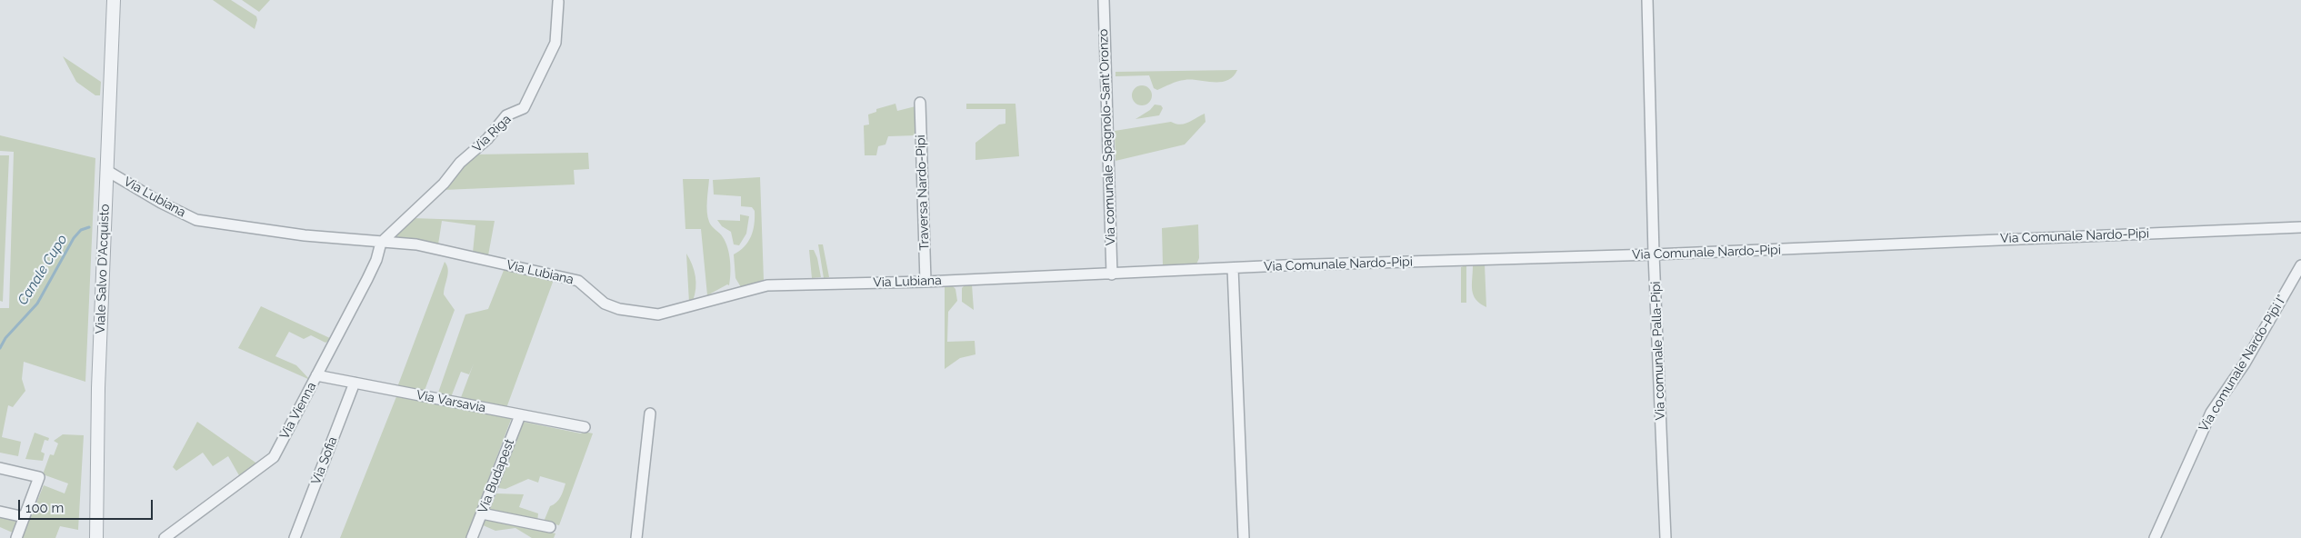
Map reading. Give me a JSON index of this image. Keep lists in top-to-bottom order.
{
  "streets": {
    "street": [
      "Via Riga",
      "Via comunale Spagnolo-Sant'Oronzo",
      "Traversa Nardo-Pipi",
      "Via Lubiana",
      "Via Comunale Nardo-Pipi",
      "Viale Salvo D'Acquisto",
      "Via comunale Palla-Pipi",
      "Via comunale Nardo-Pipi I°",
      "Via Varsavia",
      "Via Vienna",
      "Via Sofia",
      "Via Budapest"
    ]
  },
  "crossings": [
    ["Via Riga", "Via Lubiana"],
    ["Via Riga", "Via Vienna"],
    ["Via comunale Spagnolo-Sant'Oronzo", "Via Lubiana"],
    ["Via comunale Spagnolo-Sant'Oronzo", "Via Comunale Nardo-Pipi"],
    ["Traversa Nardo-Pipi", "Via Lubiana"],
    ["Via Lubiana", "Via Comunale Nardo-Pipi"],
    ["Via Lubiana", "Viale Salvo D'Acquisto"],
    ["Via Lubiana", "Via Vienna"],
    ["Via Comunale Nardo-Pipi", "Via comunale Palla-Pipi"],
    ["Via Varsavia", "Via Vienna"],
    ["Via Varsavia", "Via Sofia"],
    ["Via Varsavia", "Via Budapest"]
  ],
  "water": ["Canale Cupo"],
  "scale_bar": "100 m"
}
